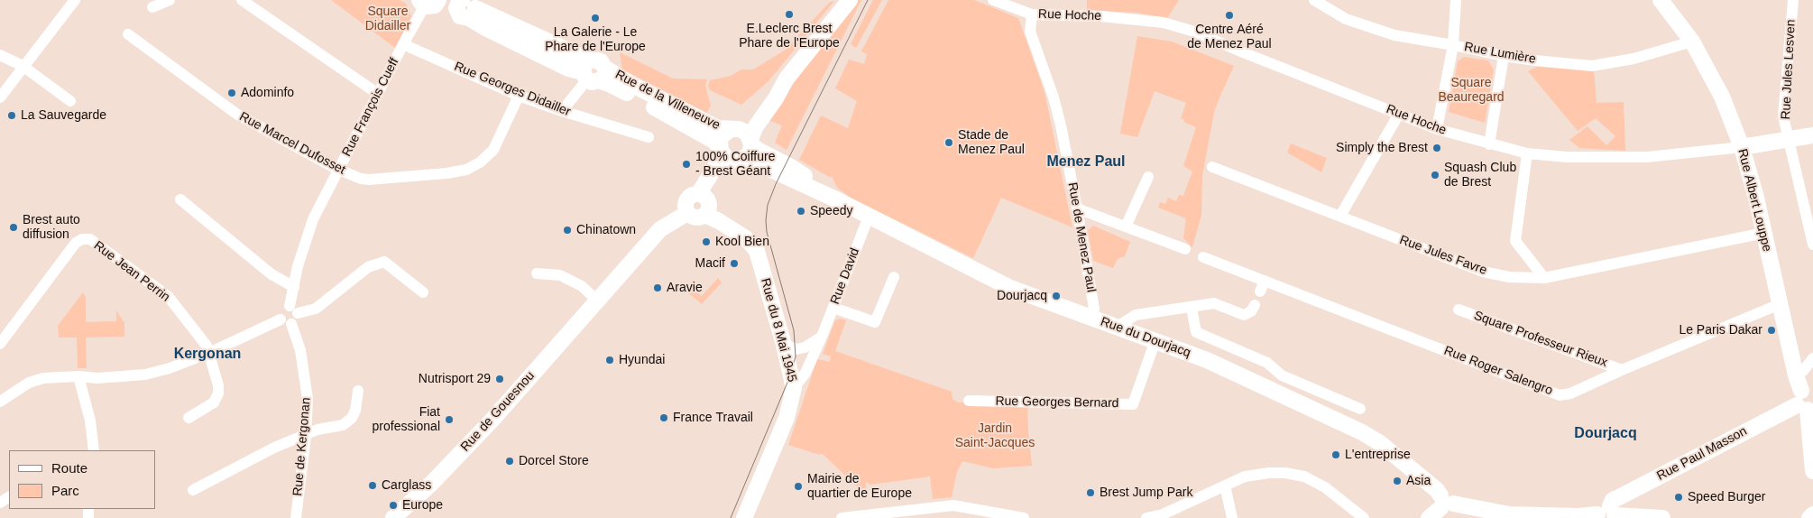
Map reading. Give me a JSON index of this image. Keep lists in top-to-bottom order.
{
  "streets": {
    "main road": [
      "Rue Hoche",
      "Rue de la Villeneuve",
      "Rue Albert Louppe",
      "Rue du 8 Mai 1945",
      "Rue du Dourjacq",
      "Rue de Gouesnou",
      "Rue Paul Masson"
    ],
    "street": [
      "Rue Lumière",
      "Rue Jules Lesven",
      "Rue Georges Didailler",
      "Rue François Cueff",
      "Rue Marcel Dufosset",
      "Rue de Menez Paul",
      "Rue Jules Favre",
      "Rue Jean Perrin",
      "Rue David",
      "Square Professeur Rieux",
      "Rue Roger Salengro",
      "Rue Georges Bernard",
      "Rue de Kergonan"
    ]
  },
  "crossings": [
    ["Rue Hoche", "Rue Jules Lesven"],
    ["Rue Hoche", "Rue Albert Louppe"],
    ["Rue Hoche", "Rue de Menez Paul"],
    ["Rue Lumière", "Rue Albert Louppe"],
    ["Rue Georges Didailler", "Rue François Cueff"],
    ["Rue Georges Didailler", "Rue Marcel Dufosset"],
    ["Rue de la Villeneuve", "Rue François Cueff"],
    ["Rue de la Villeneuve", "Rue du Dourjacq"],
    ["Rue François Cueff", "Rue Marcel Dufosset"],
    ["Rue Albert Louppe", "Rue Jules Favre"],
    ["Rue Albert Louppe", "Rue Roger Salengro"],
    ["Rue Albert Louppe", "Rue Paul Masson"],
    ["Rue de Menez Paul", "Rue du Dourjacq"],
    ["Rue David", "Rue du 8 Mai 1945"],
    ["Rue David", "Rue du Dourjacq"],
    ["Rue du Dourjacq", "Rue Georges Bernard"],
    ["Square Professeur Rieux", "Rue Roger Salengro"]
  ],
  "districts": ["Menez Paul", "Kergonan", "Dourjacq"],
  "parks": ["Square Didailler", "Square Beauregard", "Jardin Saint-Jacques"],
  "places": [
    "E.Leclerc Brest Phare de l'Europe",
    "Centre Aéré de Menez Paul",
    "La Galerie - Le Phare de l'Europe",
    "Adominfo",
    "La Sauvegarde",
    "Stade de Menez Paul",
    "Simply the Brest",
    "100% Coiffure - Brest Géant",
    "Squash Club de Brest",
    "Speedy",
    "Brest auto diffusion",
    "Chinatown",
    "Kool Bien",
    "Macif",
    "Aravie",
    "Dourjacq",
    "Le Paris Dakar",
    "Hyundai",
    "Nutrisport 29",
    "France Travail",
    "Fiat professional",
    "L'entreprise",
    "Dorcel Store",
    "Asia",
    "Carglass",
    "Mairie de quartier de Europe",
    "Brest Jump Park",
    "Speed Burger",
    "Europe"
  ],
  "legend": ["Route", "Parc"]
}
